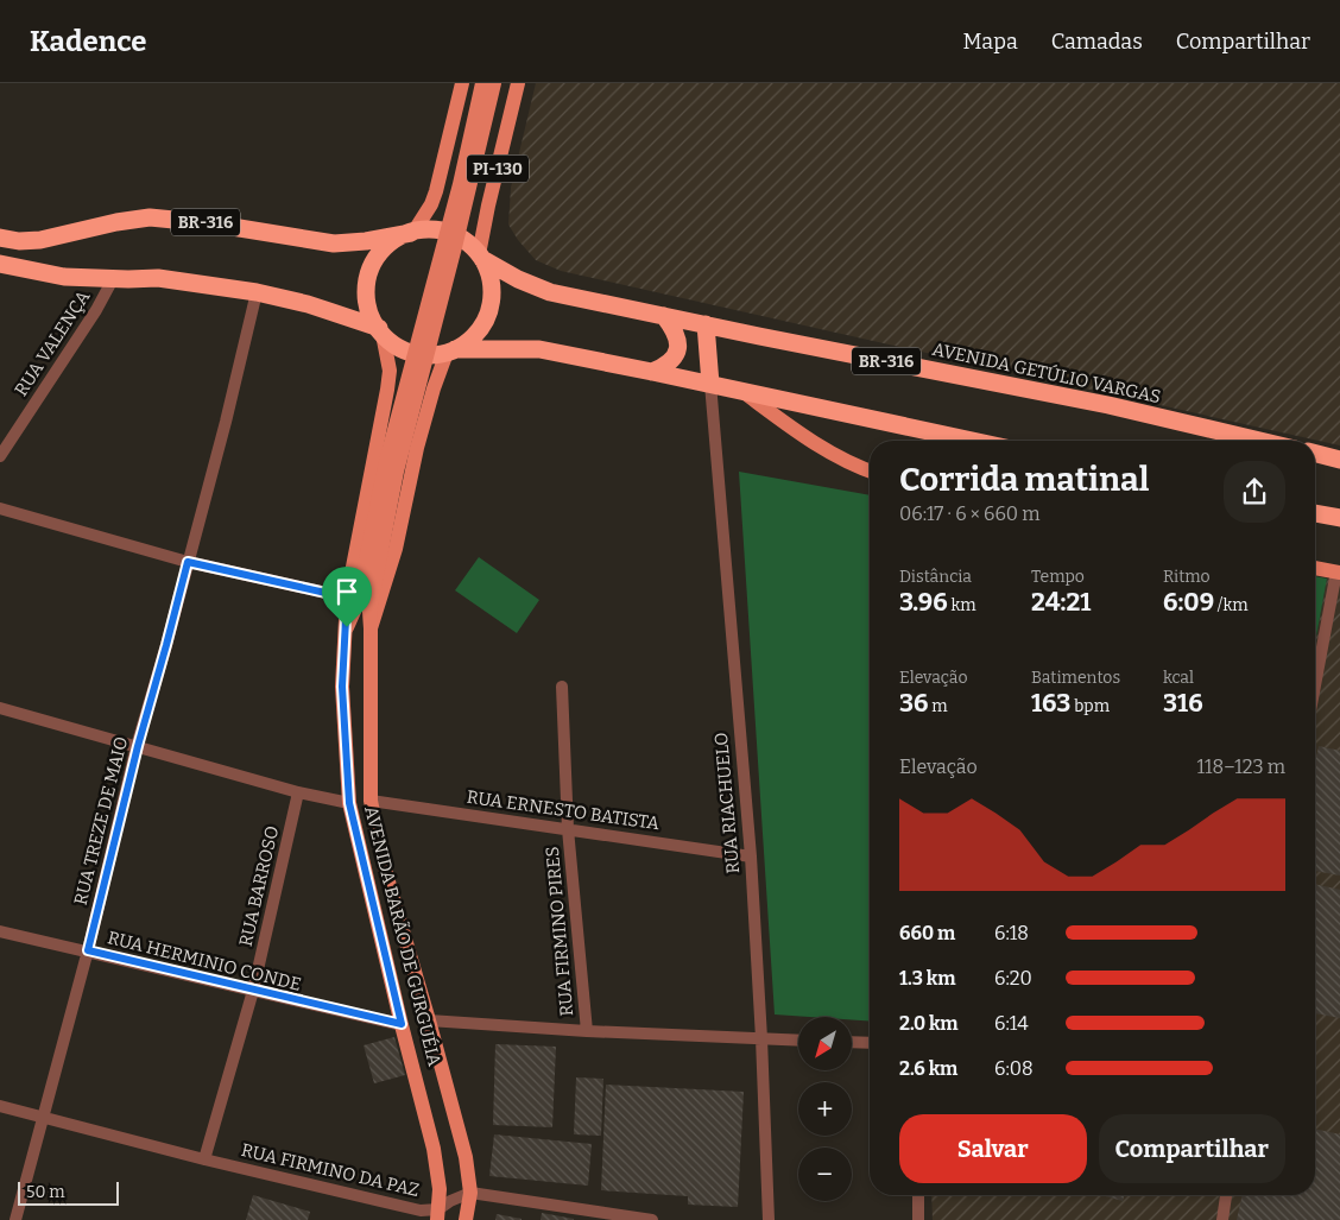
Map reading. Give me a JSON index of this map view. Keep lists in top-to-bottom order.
{
  "streets": {
    "highway": ["BR-316", "AVENIDA GETÚLIO VARGAS", "AVENIDA BARÃO DE GURGUÉIA"],
    "main road": ["PI-130"],
    "street": [
      "RUA VALENÇA",
      "RUA RIACHUELO",
      "RUA ERNESTO BATISTA",
      "RUA TREZE DE MAIO",
      "RUA BARROSO",
      "RUA FIRMINO PIRES",
      "RUA HERMINIO CONDE",
      "RUA FIRMINO DA PAZ"
    ]
  },
  "crossings": [
    ["PI-130", "AVENIDA GETÚLIO VARGAS"],
    ["PI-130", "AVENIDA BARÃO DE GURGUÉIA"],
    ["AVENIDA GETÚLIO VARGAS", "AVENIDA BARÃO DE GURGUÉIA"],
    ["RUA RIACHUELO", "RUA ERNESTO BATISTA"],
    ["RUA ERNESTO BATISTA", "RUA FIRMINO PIRES"],
    ["RUA ERNESTO BATISTA", "AVENIDA BARÃO DE GURGUÉIA"],
    ["RUA TREZE DE MAIO", "RUA HERMINIO CONDE"],
    ["RUA TREZE DE MAIO", "RUA FIRMINO DA PAZ"],
    ["RUA BARROSO", "RUA HERMINIO CONDE"],
    ["RUA BARROSO", "RUA FIRMINO DA PAZ"],
    ["AVENIDA BARÃO DE GURGUÉIA", "RUA HERMINIO CONDE"],
    ["AVENIDA BARÃO DE GURGUÉIA", "RUA FIRMINO DA PAZ"]
  ],
  "scale_bar": "50 m",
  "north": "bottom left",
  "page": {
    "header": "Kadence",
    "nav": ["Mapa", "Camadas", "Compartilhar"],
    "heading": ["Corrida matinal", "06:17 · 6 × 660 m"],
    "stats": [
      ["Distância", "3.96 km"],
      ["Tempo", "24:21"],
      ["Ritmo", "6:09 /km"],
      ["Elevação", "36 m"],
      ["Batimentos", "163 bpm"],
      ["kcal", "316"]
    ],
    "chart": ["Elevação", "118–123 m"],
    "list": [
      {
        "name": "660 m",
        "note": "6:18"
      },
      {
        "name": "1.3 km",
        "note": "6:20"
      },
      {
        "name": "2.0 km",
        "note": "6:14"
      },
      {
        "name": "2.6 km",
        "note": "6:08"
      }
    ],
    "map_buttons": ["+", "−"],
    "buttons": ["Salvar", "Compartilhar"],
    "scale": "50 m"
  }
}
